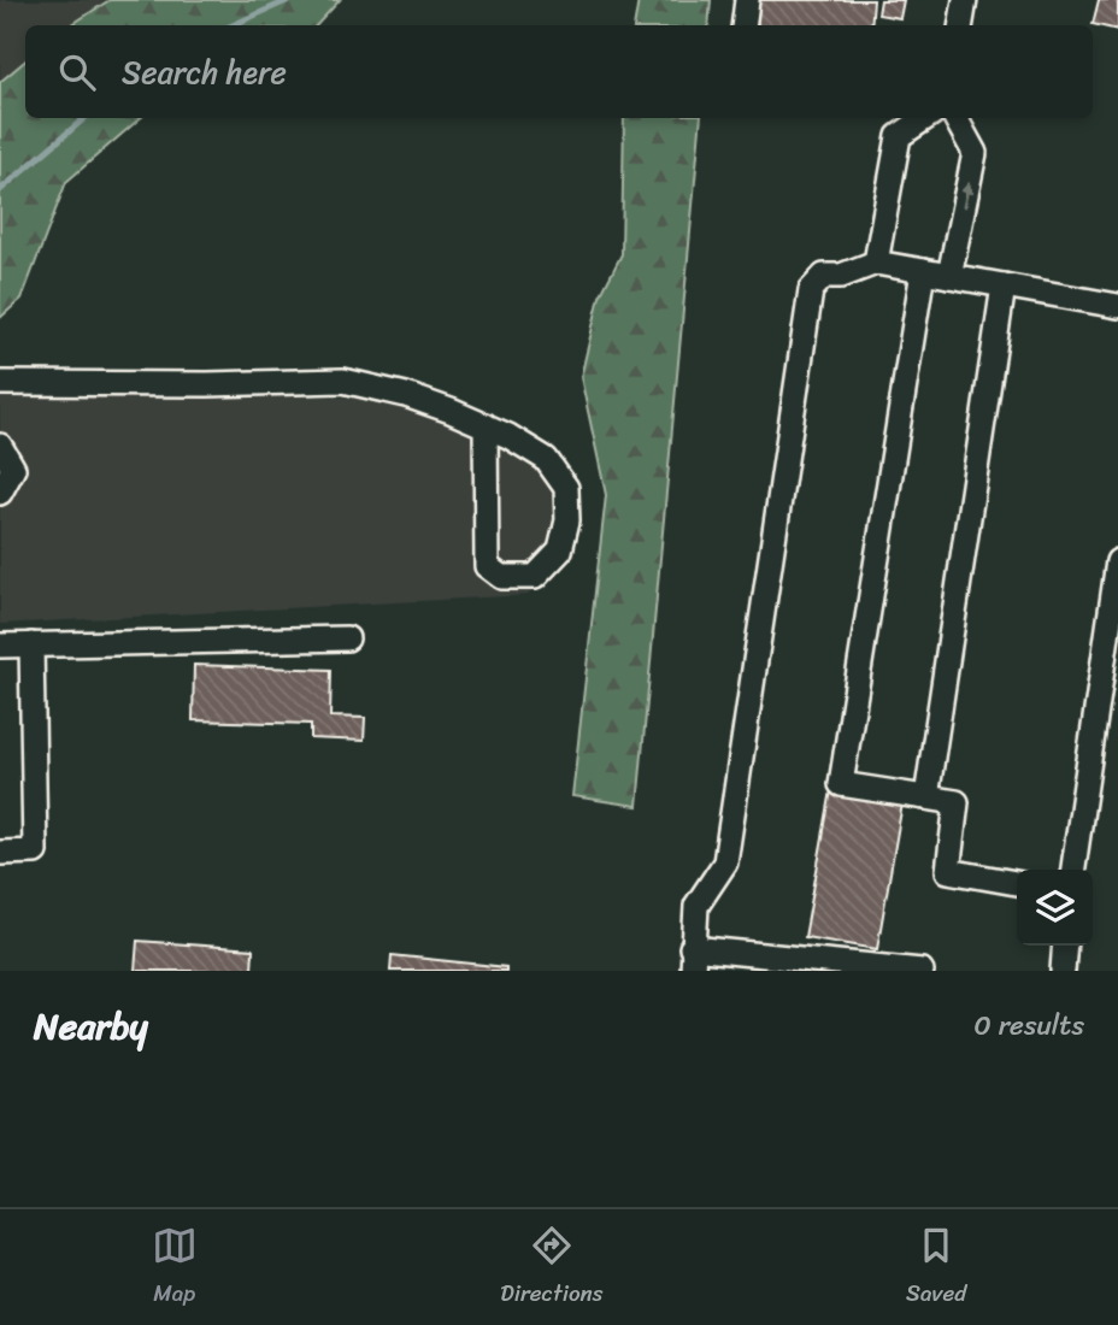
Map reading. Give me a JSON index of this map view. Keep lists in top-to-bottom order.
{
  "page": {
    "search": "Search here",
    "heading": ["Nearby", "0 results"],
    "nav": ["Map", "Directions", "Saved"]
  }
}
